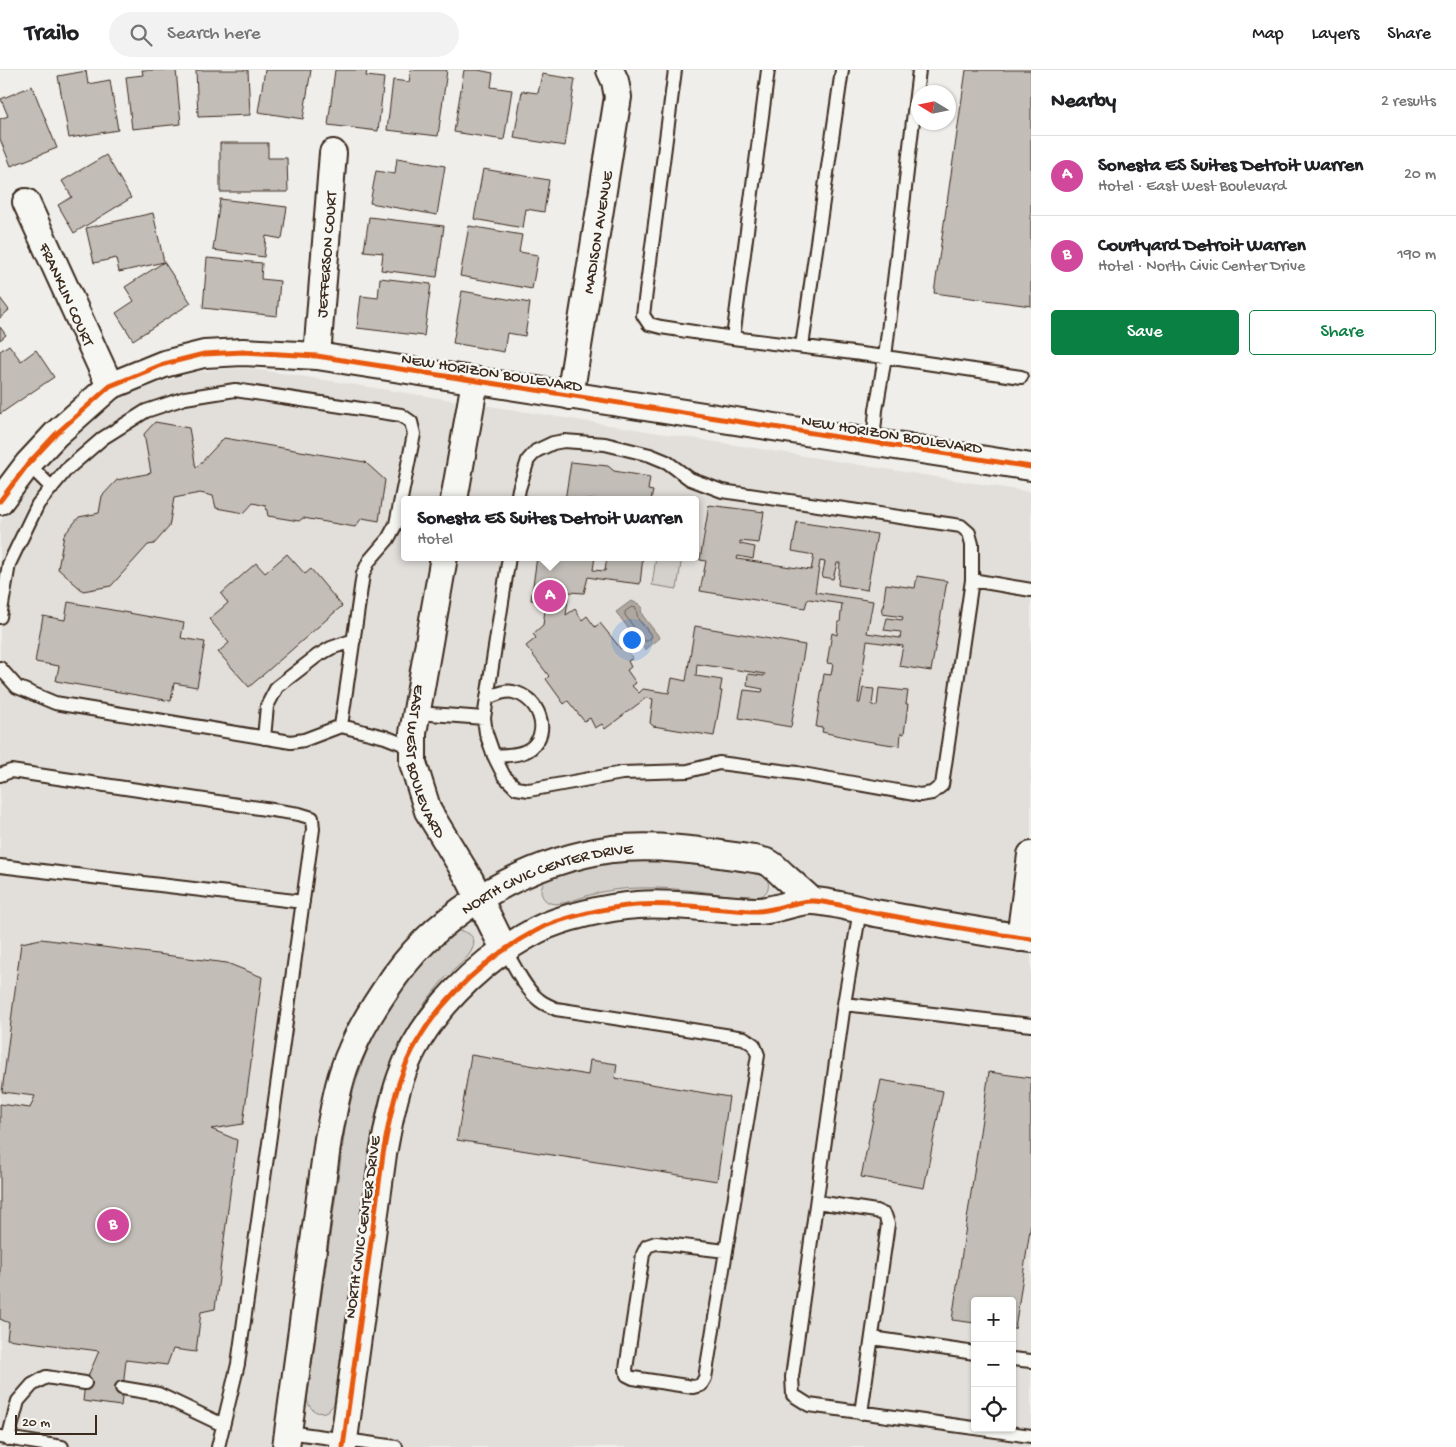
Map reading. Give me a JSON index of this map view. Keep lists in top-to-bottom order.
{
  "streets": {
    "street": [
      "MADISON AVENUE",
      "JEFFERSON COURT",
      "FRANKLIN COURT",
      "NEW HORIZON BOULEVARD",
      "EAST WEST BOULEVARD",
      "NORTH CIVIC CENTER DRIVE"
    ]
  },
  "crossings": [
    ["MADISON AVENUE", "NEW HORIZON BOULEVARD"],
    ["JEFFERSON COURT", "NEW HORIZON BOULEVARD"],
    ["FRANKLIN COURT", "NEW HORIZON BOULEVARD"],
    ["EAST WEST BOULEVARD", "NORTH CIVIC CENTER DRIVE"]
  ],
  "scale_bar": "20 m",
  "north": "left",
  "page": {
    "header": "Trailo",
    "search": "Search here",
    "nav": ["Map", "Layers", "Share"],
    "heading": ["Nearby", "2 results"],
    "list": [
      {
        "mark": "A",
        "name": "Sonesta ES Suites Detroit Warren",
        "note": "Hotel · East West Boulevard",
        "value": "20 m"
      },
      {
        "mark": "B",
        "name": "Courtyard Detroit Warren",
        "note": "Hotel · North Civic Center Drive",
        "value": "190 m"
      }
    ],
    "buttons": ["Save", "Share"],
    "popup": ["Sonesta ES Suites Detroit Warren", "Hotel"],
    "pins": ["A", "B"],
    "map_buttons": ["+", "−"],
    "scale": "20 m"
  }
}
